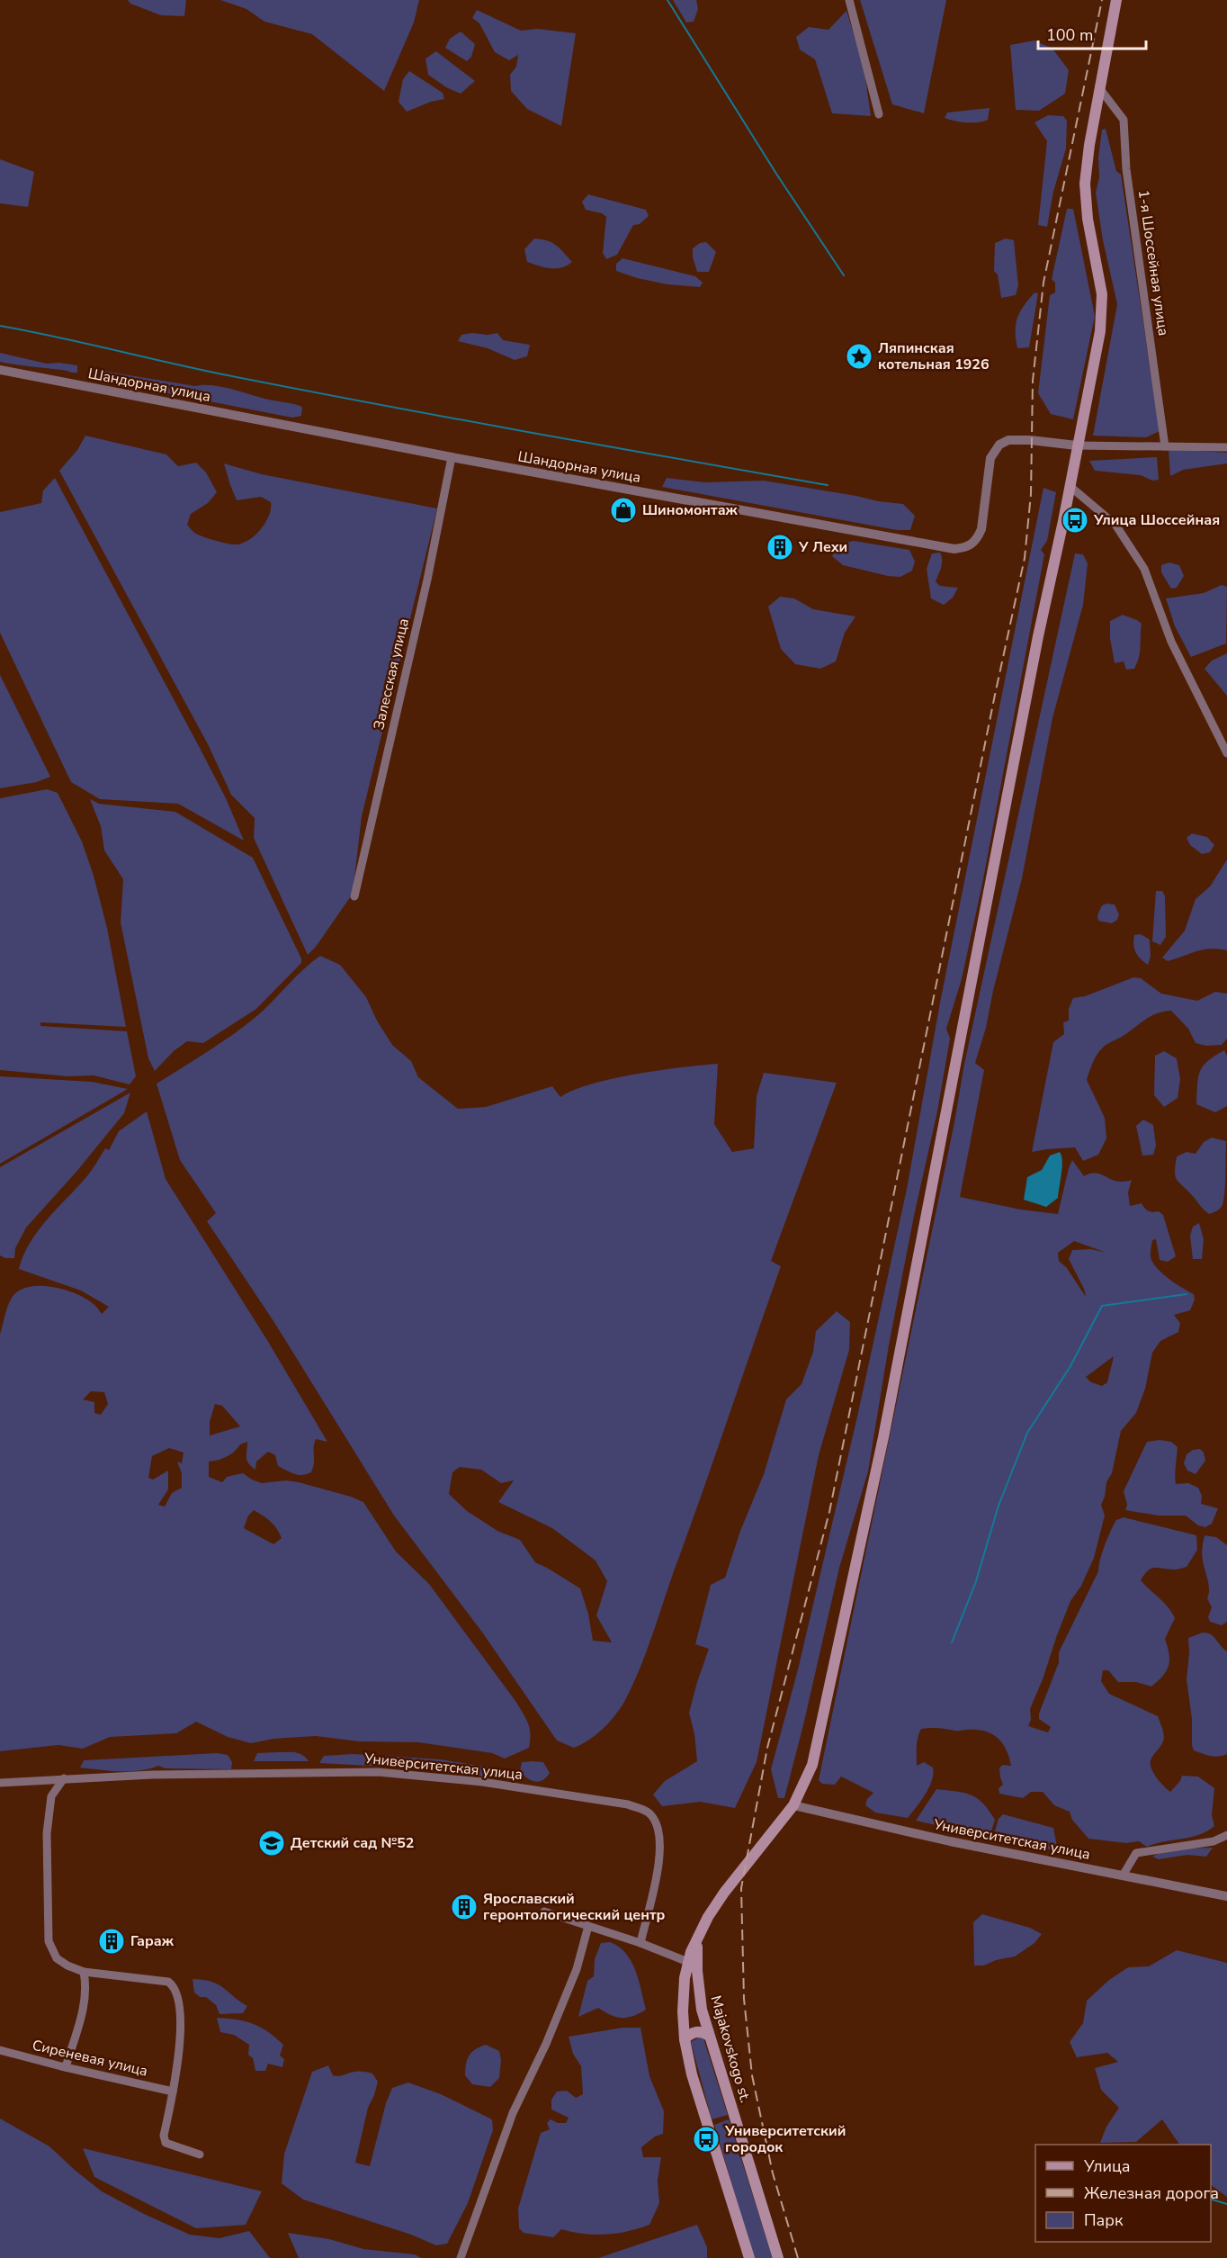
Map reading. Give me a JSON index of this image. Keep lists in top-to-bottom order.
{
  "streets": {
    "main road": ["Majakovskogo st."],
    "street": [
      "1-я Шоссейная улица",
      "Шандорная улица",
      "Залесская улица",
      "Университетская улица",
      "Сиреневая улица"
    ]
  },
  "crossings": [
    ["Шандорная улица", "Залесская улица"]
  ],
  "places": {
    "place": ["Ляпинская котельная 1926"],
    "shop": ["Шиномонтаж"],
    "bus stop": ["Улица Шоссейная", "Университетский городок"],
    "building": ["У Лехи", "Ярославский геронтологический центр", "Гараж"],
    "school or university": ["Детский сад №52"]
  },
  "legend": ["Улица", "Железная дорога", "Парк"],
  "scale_bar": "100 m"
}
